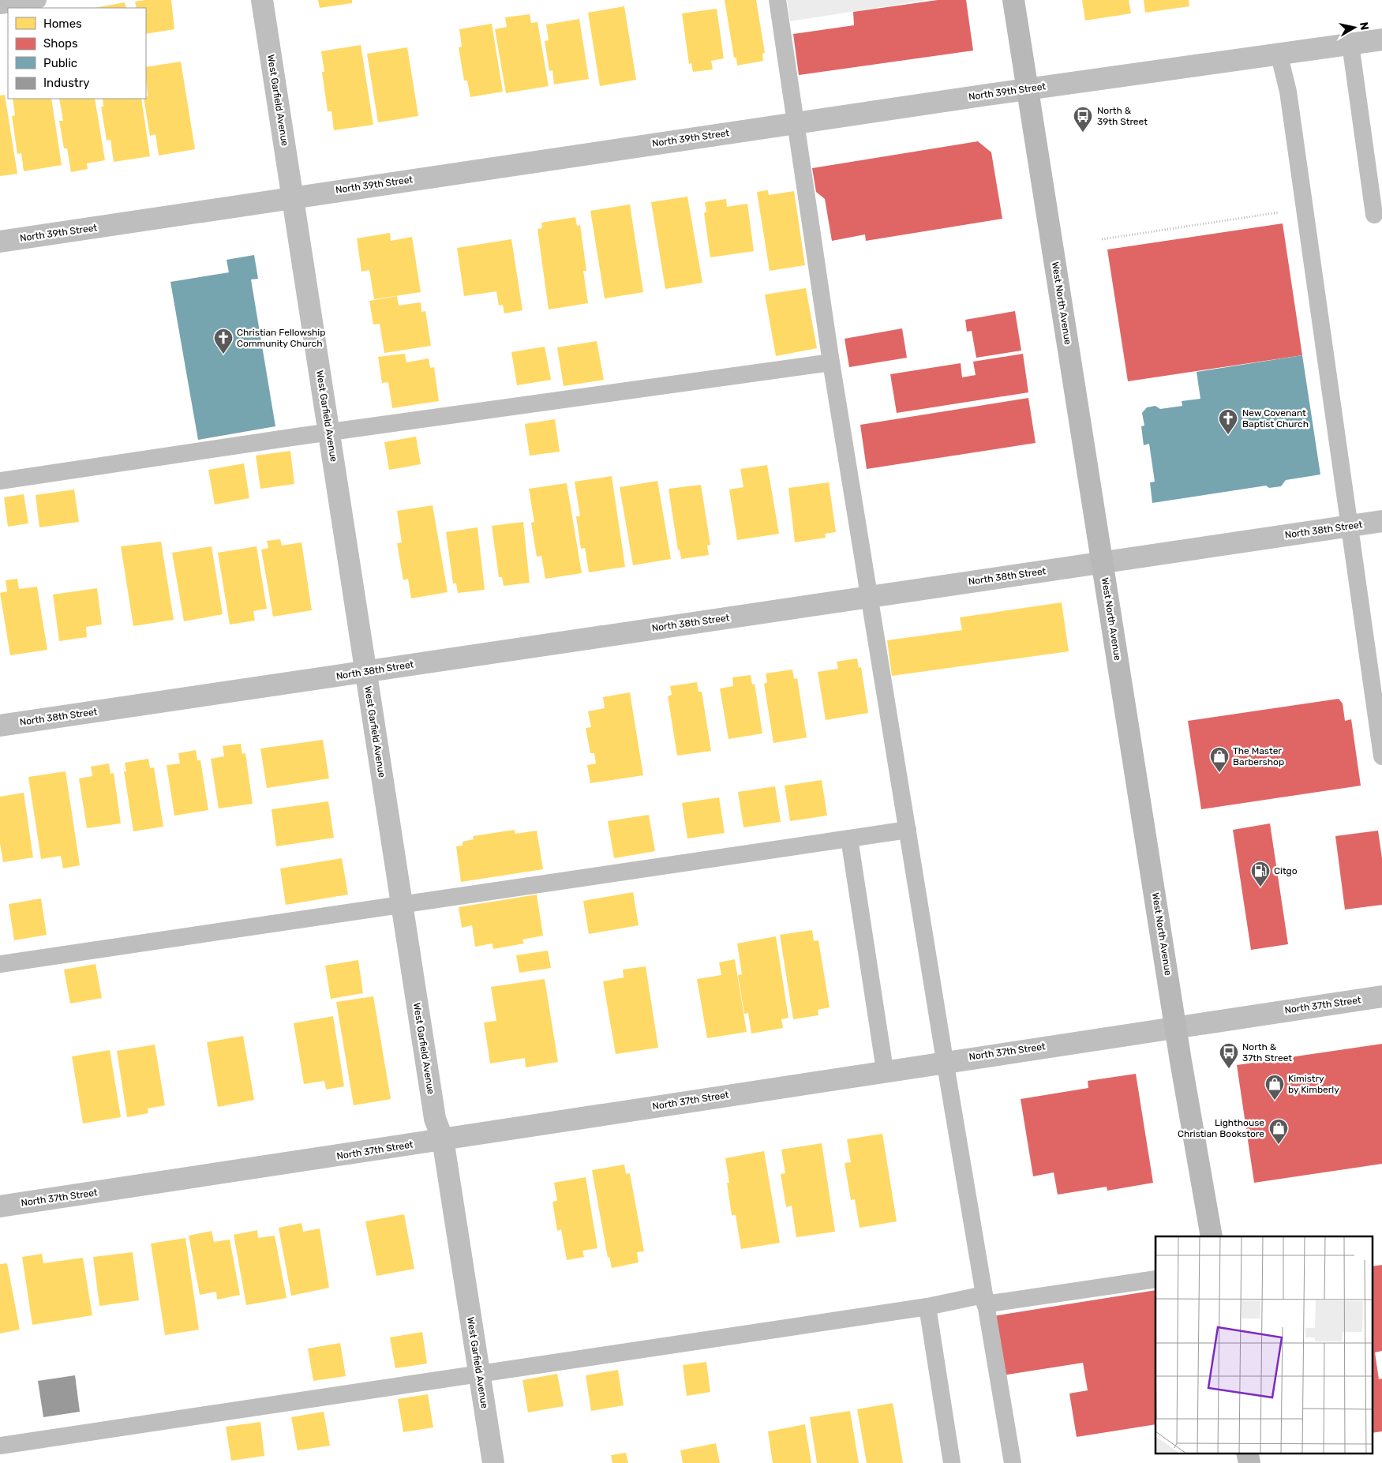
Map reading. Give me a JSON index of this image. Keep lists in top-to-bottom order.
{
  "streets": {
    "main road": ["West North Avenue"],
    "street": [
      "North 39th Street",
      "West Garfield Avenue",
      "North 38th Street",
      "North 37th Street"
    ]
  },
  "crossings": [
    ["North 39th Street", "West Garfield Avenue"],
    ["North 39th Street", "West North Avenue"],
    ["West Garfield Avenue", "North 38th Street"],
    ["West Garfield Avenue", "North 37th Street"],
    ["West North Avenue", "North 38th Street"],
    ["West North Avenue", "North 37th Street"]
  ],
  "places": {
    "bus stop": ["North & 39th Street", "North & 37th Street"],
    "church": ["Christian Fellowship Community Church", "New Covenant Baptist Church"],
    "shop": ["The Master Barbershop", "Kimistry by Kimberly", "Lighthouse Christian Bookstore"],
    "fuel station": ["Citgo"]
  },
  "legend": [
    "Homes",
    "Shops",
    "Public",
    "Industry"
  ],
  "north": "right"
}
